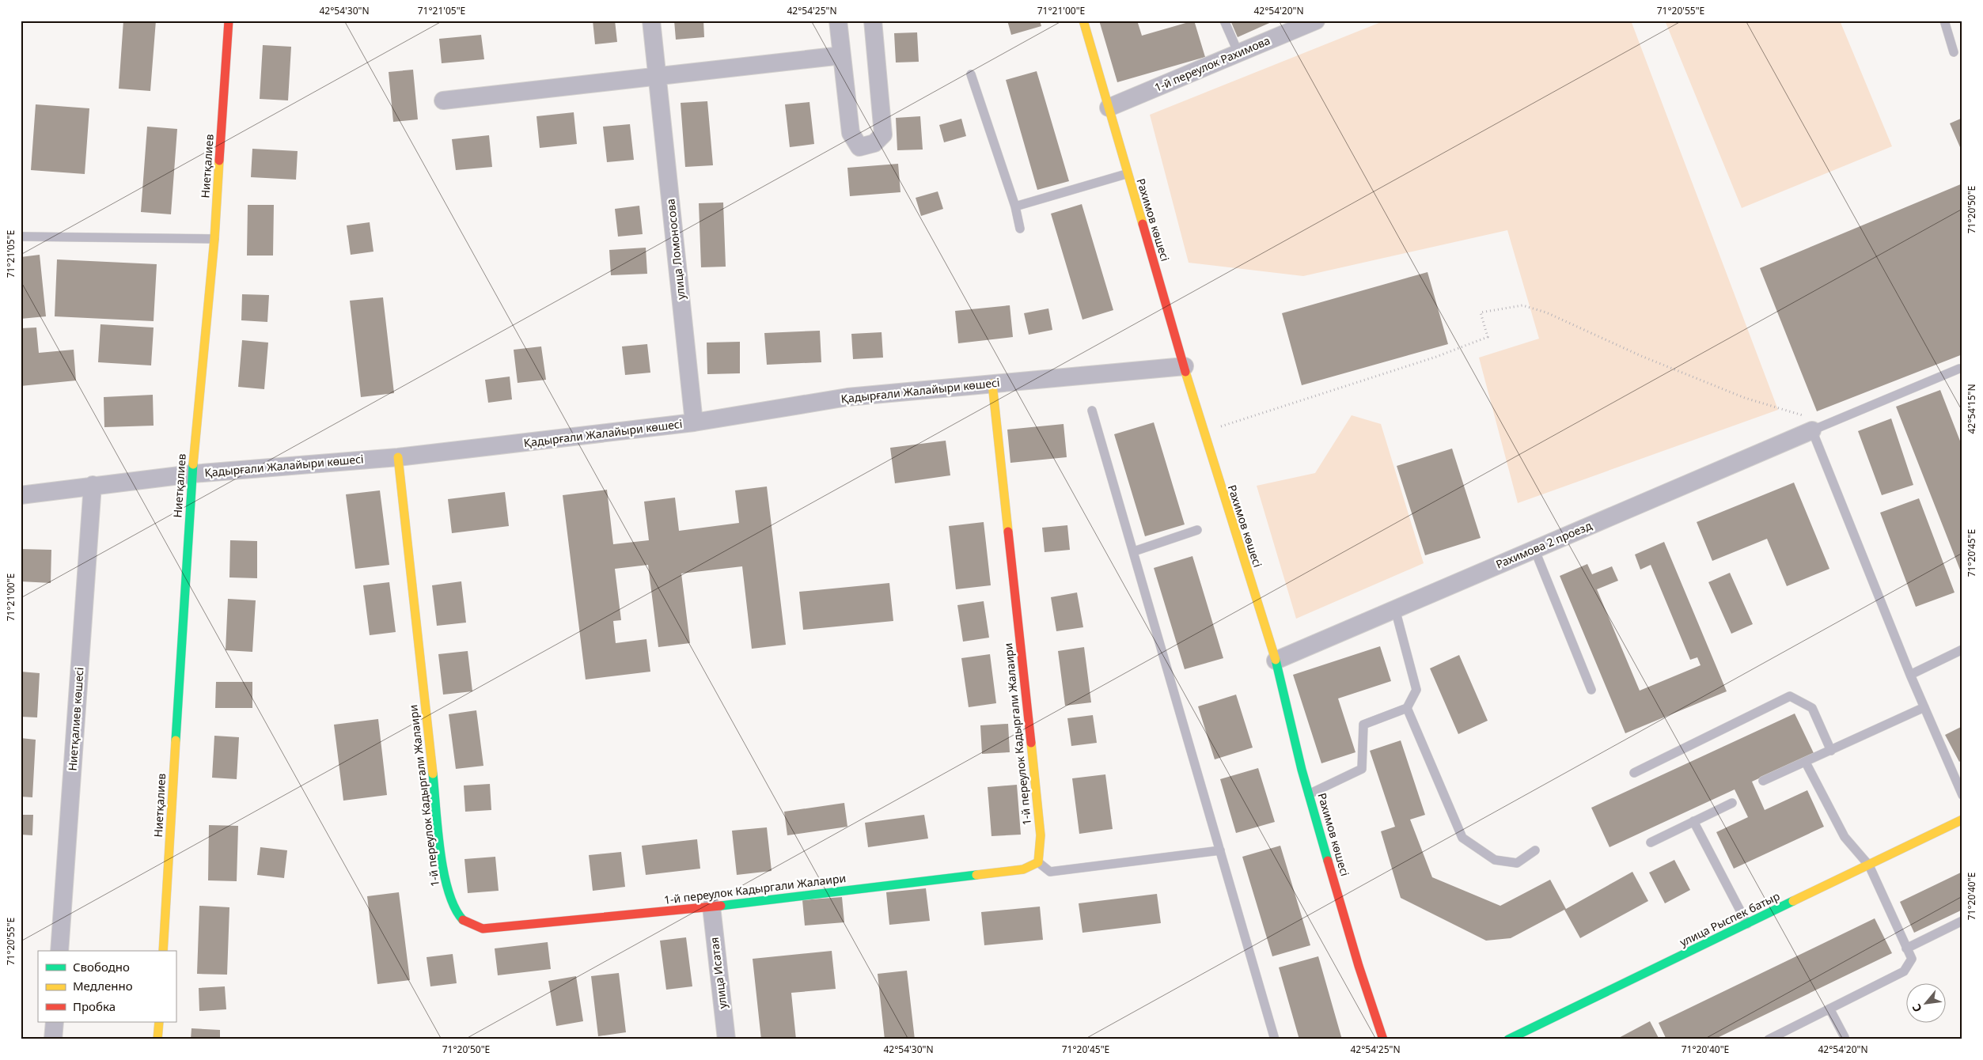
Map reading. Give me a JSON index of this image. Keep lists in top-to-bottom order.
{
  "streets": {
    "street": [
      "1-й переулок Рахимова",
      "Ниетқалиев",
      "Рахимов көшесі",
      "улица Ломоносова",
      "Қадырғали Жалайыри көшесі",
      "Рахимова 2 проезд",
      "Ниетқалиев көшесі",
      "1-й переулок Кадыргали Жалаири",
      "улица Рыспек батыр",
      "улица Исатая"
    ]
  },
  "crossings": [
    ["1-й переулок Рахимова", "Рахимов көшесі"],
    ["Ниетқалиев", "Қадырғали Жалайыри көшесі"],
    ["Рахимов көшесі", "Қадырғали Жалайыри көшесі"],
    ["Рахимов көшесі", "Рахимова 2 проезд"],
    ["улица Ломоносова", "Қадырғали Жалайыри көшесі"],
    ["Қадырғали Жалайыри көшесі", "Ниетқалиев көшесі"],
    ["Қадырғали Жалайыри көшесі", "1-й переулок Кадыргали Жалаири"],
    ["1-й переулок Кадыргали Жалаири", "улица Исатая"]
  ],
  "legend": ["Свободно", "Медленно", "Пробка"],
  "north": "bottom left",
  "coordinates": [
    "42°54'30\"N",
    "71°21'05\"E",
    "42°54'25\"N",
    "71°21'00\"E",
    "42°54'20\"N",
    "71°20'55\"E",
    "71°20'50\"E",
    "42°54'15\"N",
    "71°20'45\"E",
    "71°20'40\"E"
  ]
}
